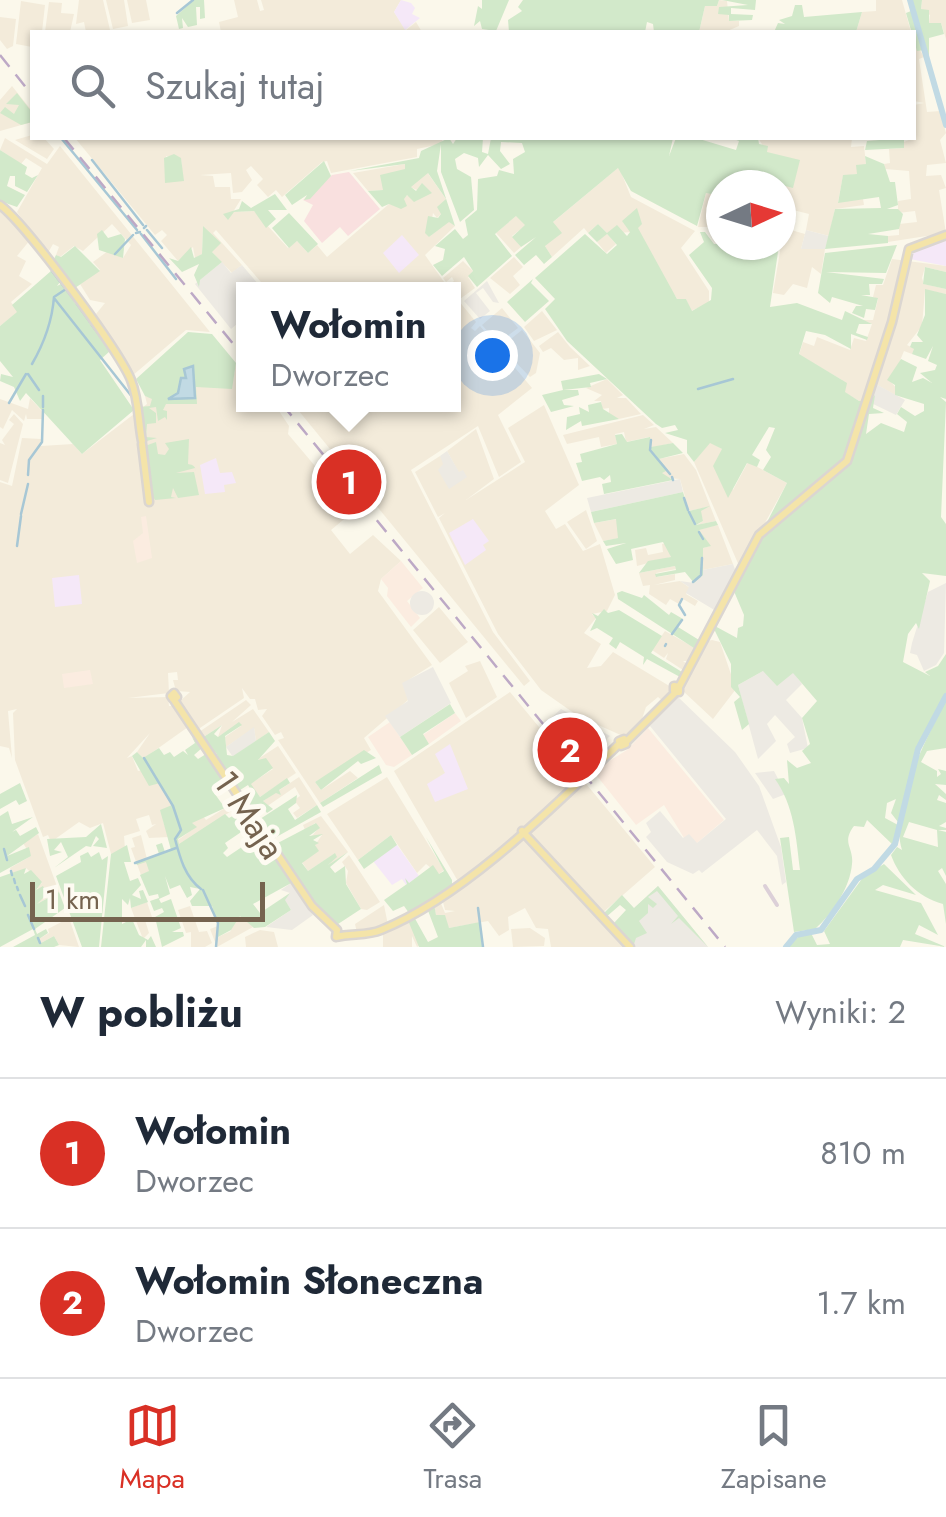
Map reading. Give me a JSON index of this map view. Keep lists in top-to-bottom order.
{
  "streets": {
    "main road": ["1 Maja"]
  },
  "scale_bar": "1 km",
  "north": "right",
  "page": {
    "search": "Szukaj tutaj",
    "popup": ["Wołomin", "Dworzec"],
    "pins": ["1", "2"],
    "scale": "1 km",
    "heading": ["W pobliżu", "Wyniki: 2"],
    "list": [
      {
        "mark": "1",
        "name": "Wołomin",
        "note": "Dworzec",
        "value": "810 m"
      },
      {
        "mark": "2",
        "name": "Wołomin Słoneczna",
        "note": "Dworzec",
        "value": "1.7 km"
      }
    ],
    "nav": ["Mapa", "Trasa", "Zapisane"]
  }
}
